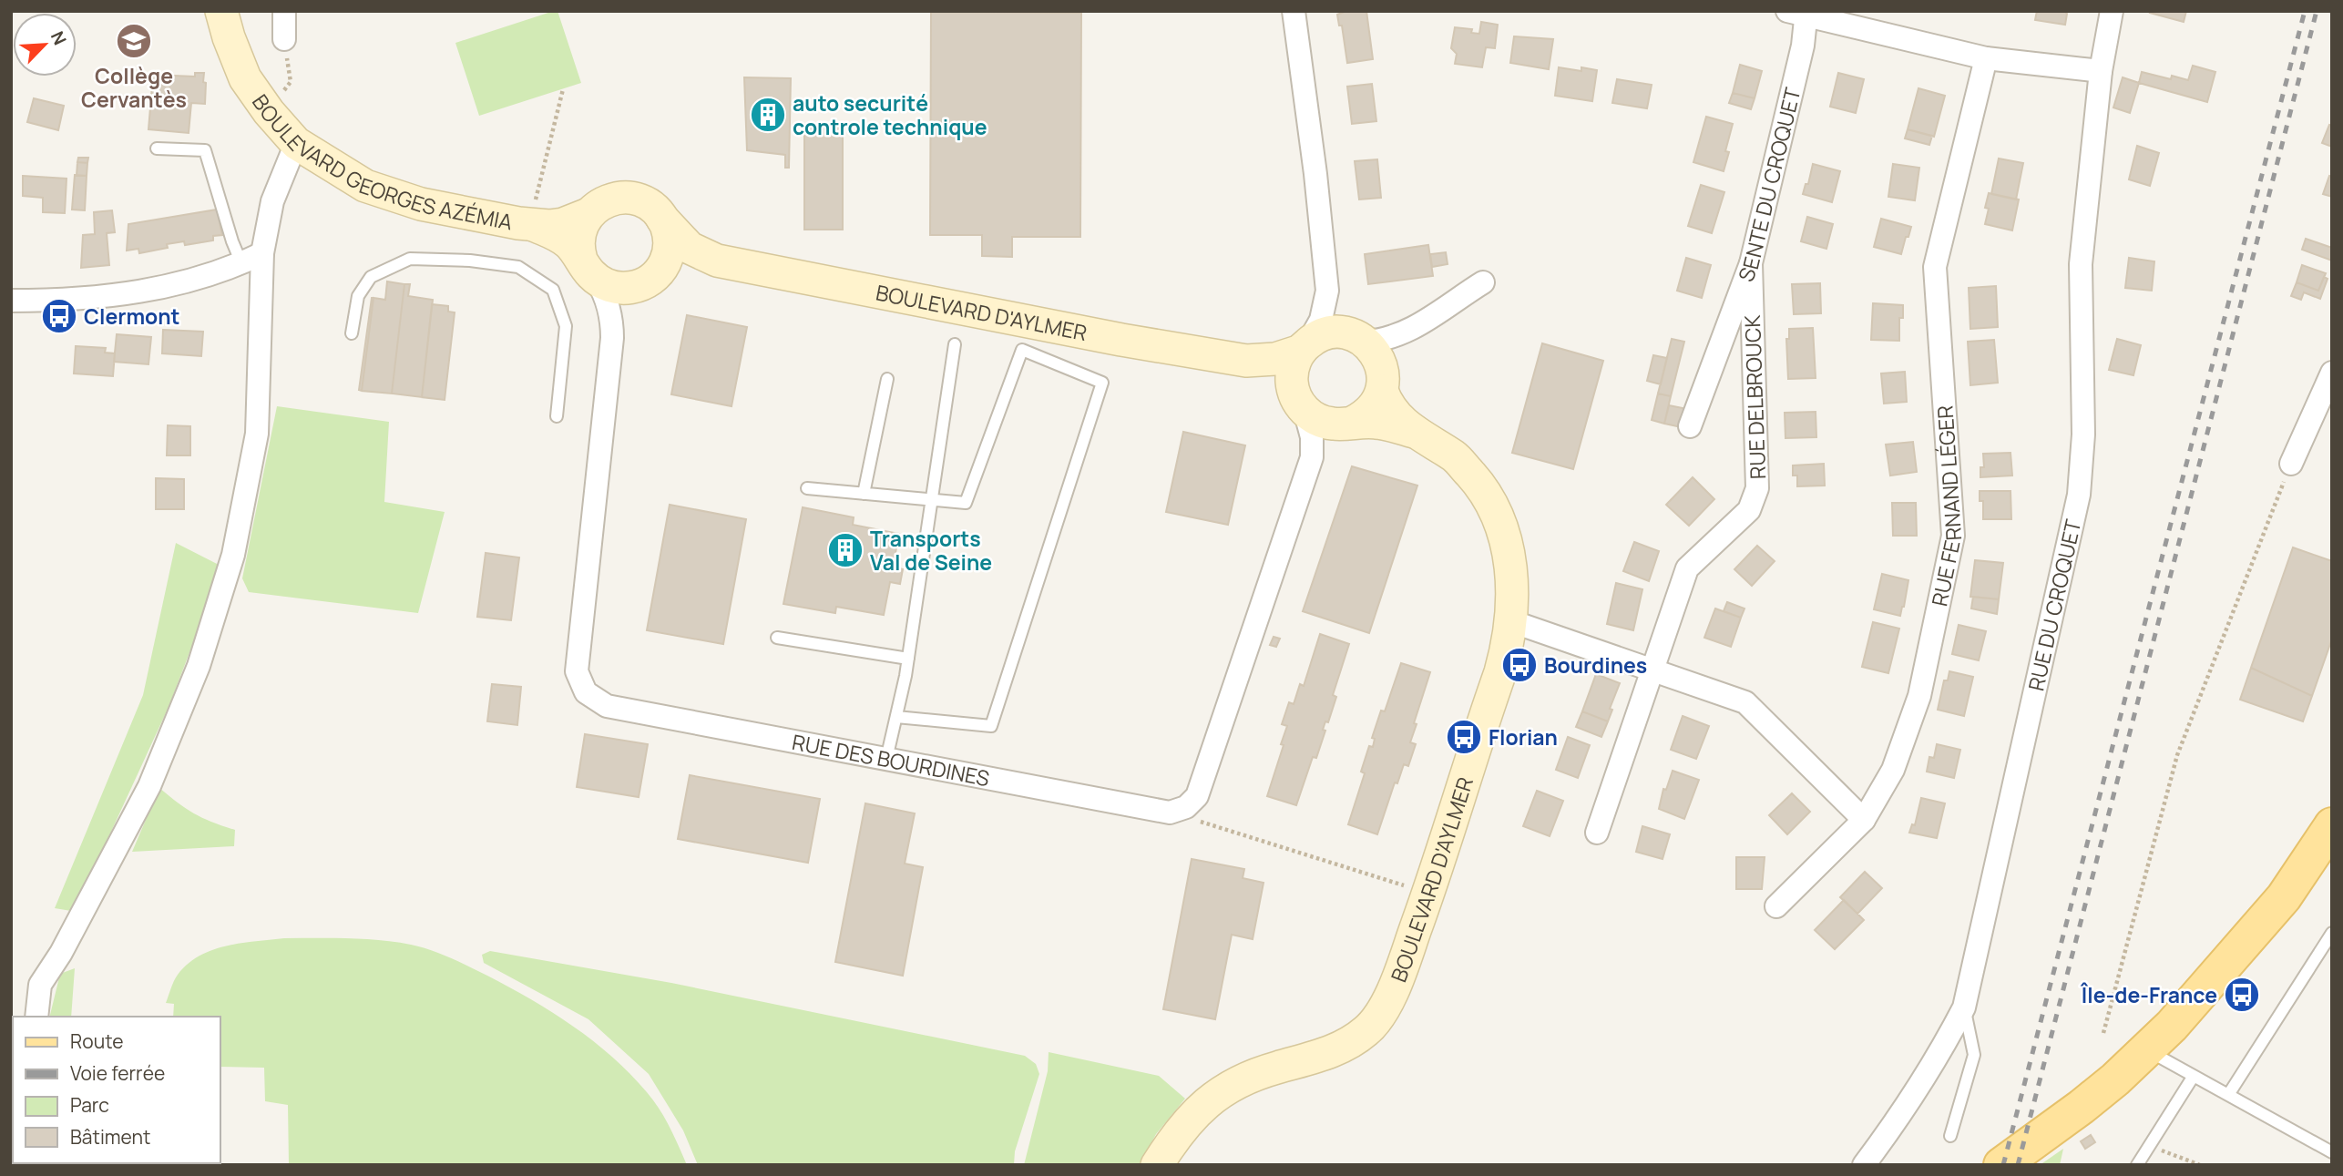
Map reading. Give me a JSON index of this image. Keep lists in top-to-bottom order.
{
  "streets": {
    "street": [
      "BOULEVARD GEORGES AZÉMIA",
      "SENTE DU CROQUET",
      "BOULEVARD D'AYLMER",
      "RUE DELBROUCK",
      "RUE FERNAND LÉGER",
      "RUE DU CROQUET",
      "RUE DES BOURDINES"
    ]
  },
  "crossings": [
    ["BOULEVARD GEORGES AZÉMIA", "BOULEVARD D'AYLMER"],
    ["BOULEVARD GEORGES AZÉMIA", "RUE DES BOURDINES"],
    ["SENTE DU CROQUET", "RUE DELBROUCK"],
    ["BOULEVARD D'AYLMER", "RUE DES BOURDINES"]
  ],
  "places": {
    "school or university": ["Collège Cervantès"],
    "building": ["auto securité controle technique", "Transports Val de Seine"],
    "bus stop": [
      "Clermont",
      "Bourdines",
      "Florian",
      "Île-de-France"
    ]
  },
  "legend": [
    "Route",
    "Voie ferrée",
    "Parc",
    "Bâtiment"
  ],
  "north": "top right"
}
